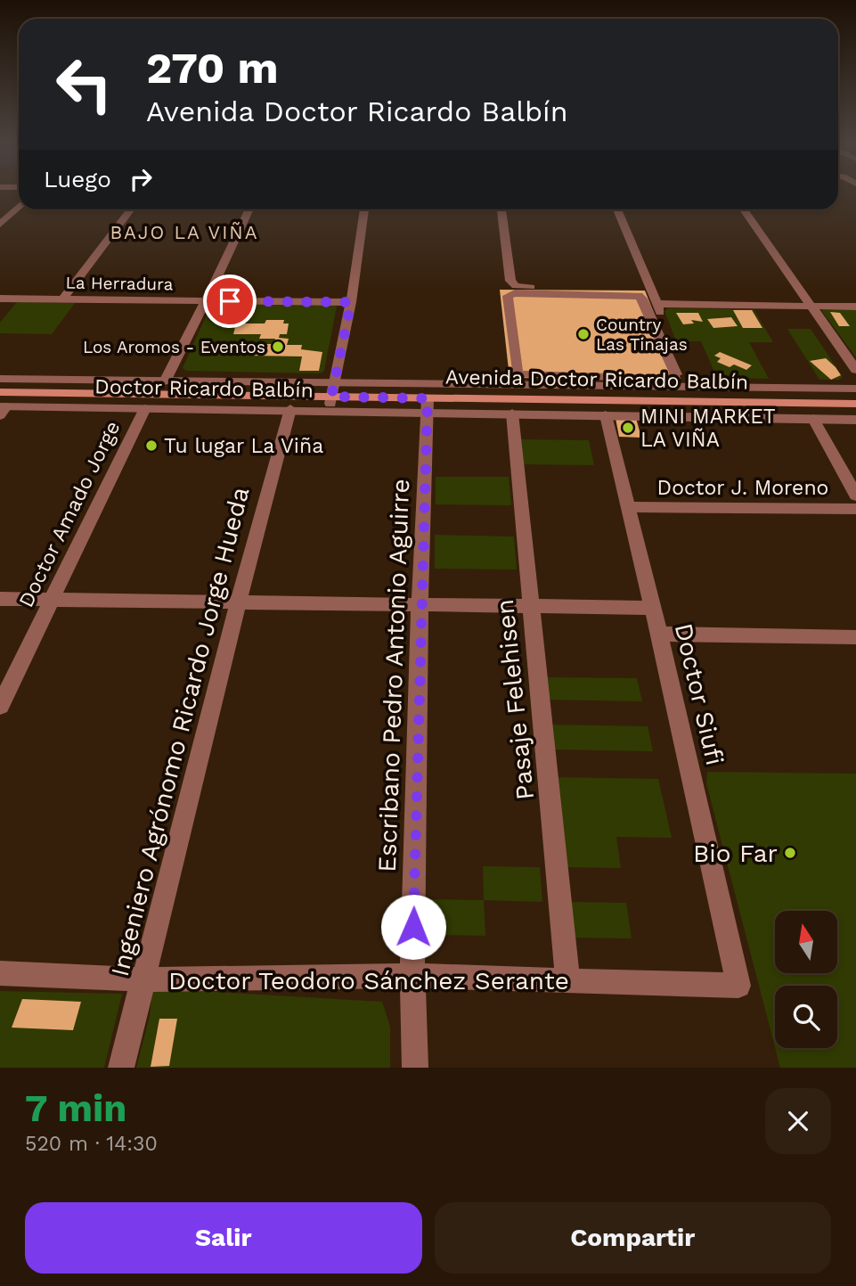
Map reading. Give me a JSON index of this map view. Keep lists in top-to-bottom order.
{
  "streets": {
    "main road": ["Avenida Doctor Ricardo Balbín"],
    "street": [
      "La Herradura",
      "Doctor Ricardo Balbín",
      "Doctor J. Moreno",
      "Doctor Amado Jorge",
      "Escribano Pedro Antonio Aguirre",
      "Doctor Siufi",
      "Pasaje Felehisen",
      "Ingeniero Agrónomo Ricardo Jorge Hueda",
      "Doctor Teodoro Sánchez Serante"
    ]
  },
  "crossings": [
    ["Avenida Doctor Ricardo Balbín", "Doctor Ricardo Balbín"],
    ["Avenida Doctor Ricardo Balbín", "Escribano Pedro Antonio Aguirre"],
    ["Doctor Ricardo Balbín", "Doctor Amado Jorge"],
    ["Doctor Ricardo Balbín", "Escribano Pedro Antonio Aguirre"],
    ["Doctor Ricardo Balbín", "Doctor Siufi"],
    ["Doctor Ricardo Balbín", "Pasaje Felehisen"],
    ["Doctor Ricardo Balbín", "Ingeniero Agrónomo Ricardo Jorge Hueda"],
    ["Doctor J. Moreno", "Doctor Siufi"],
    ["Escribano Pedro Antonio Aguirre", "Doctor Teodoro Sánchez Serante"],
    ["Doctor Siufi", "Doctor Teodoro Sánchez Serante"],
    ["Pasaje Felehisen", "Doctor Teodoro Sánchez Serante"],
    ["Ingeniero Agrónomo Ricardo Jorge Hueda", "Doctor Teodoro Sánchez Serante"]
  ],
  "districts": ["BAJO LA VIÑA"],
  "places": [
    "Country Las Tinajas",
    "Los Aromos - Eventos",
    "MINI MARKET LA VIÑA",
    "Tu lugar La Viña",
    "Bio Far"
  ],
  "north": "top",
  "page": {
    "turn": ["270 m", "Avenida Doctor Ricardo Balbín"],
    "then": "Luego",
    "heading": ["7 min", "520 m · 14:30"],
    "buttons": ["Salir", "Compartir"]
  }
}
